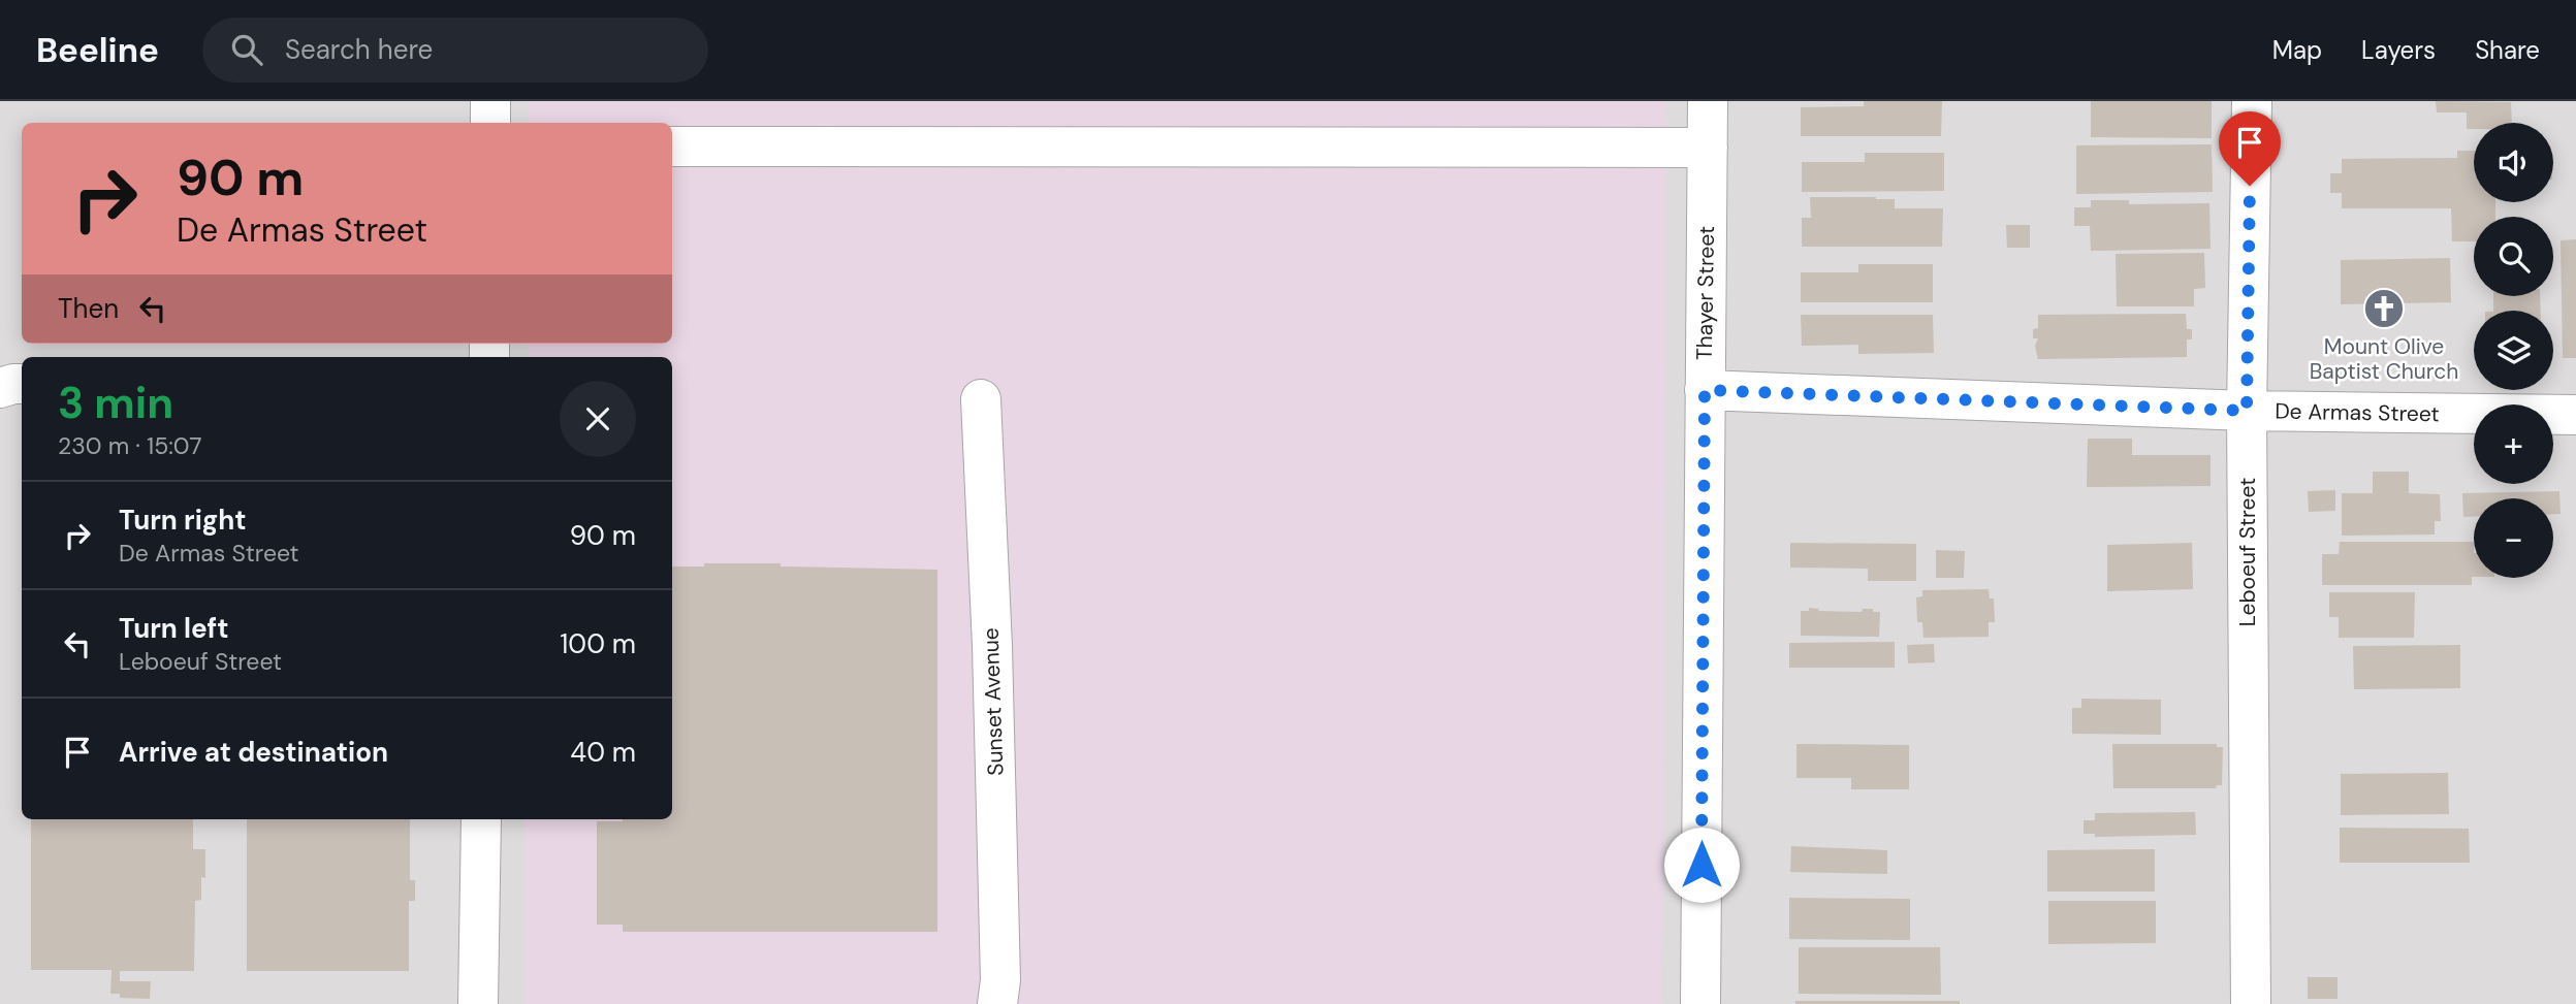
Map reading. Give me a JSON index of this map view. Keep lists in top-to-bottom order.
{
  "streets": {
    "street": [
      "Thayer Street",
      "De Armas Street",
      "Leboeuf Street",
      "Sunset Avenue"
    ]
  },
  "crossings": [
    ["Thayer Street", "De Armas Street"],
    ["De Armas Street", "Leboeuf Street"]
  ],
  "places": {
    "church": ["Mount Olive Baptist Church"]
  },
  "page": {
    "header": "Beeline",
    "search": "Search here",
    "nav": ["Map", "Layers", "Share"],
    "map_buttons": ["+", "−"],
    "turn": ["90 m", "De Armas Street"],
    "then": "Then",
    "heading": ["3 min", "230 m · 15:07"],
    "list": [
      {
        "name": "Turn right",
        "note": "De Armas Street",
        "value": "90 m"
      },
      {
        "name": "Turn left",
        "note": "Leboeuf Street",
        "value": "100 m"
      },
      {
        "name": "Arrive at destination",
        "value": "40 m"
      }
    ]
  }
}
